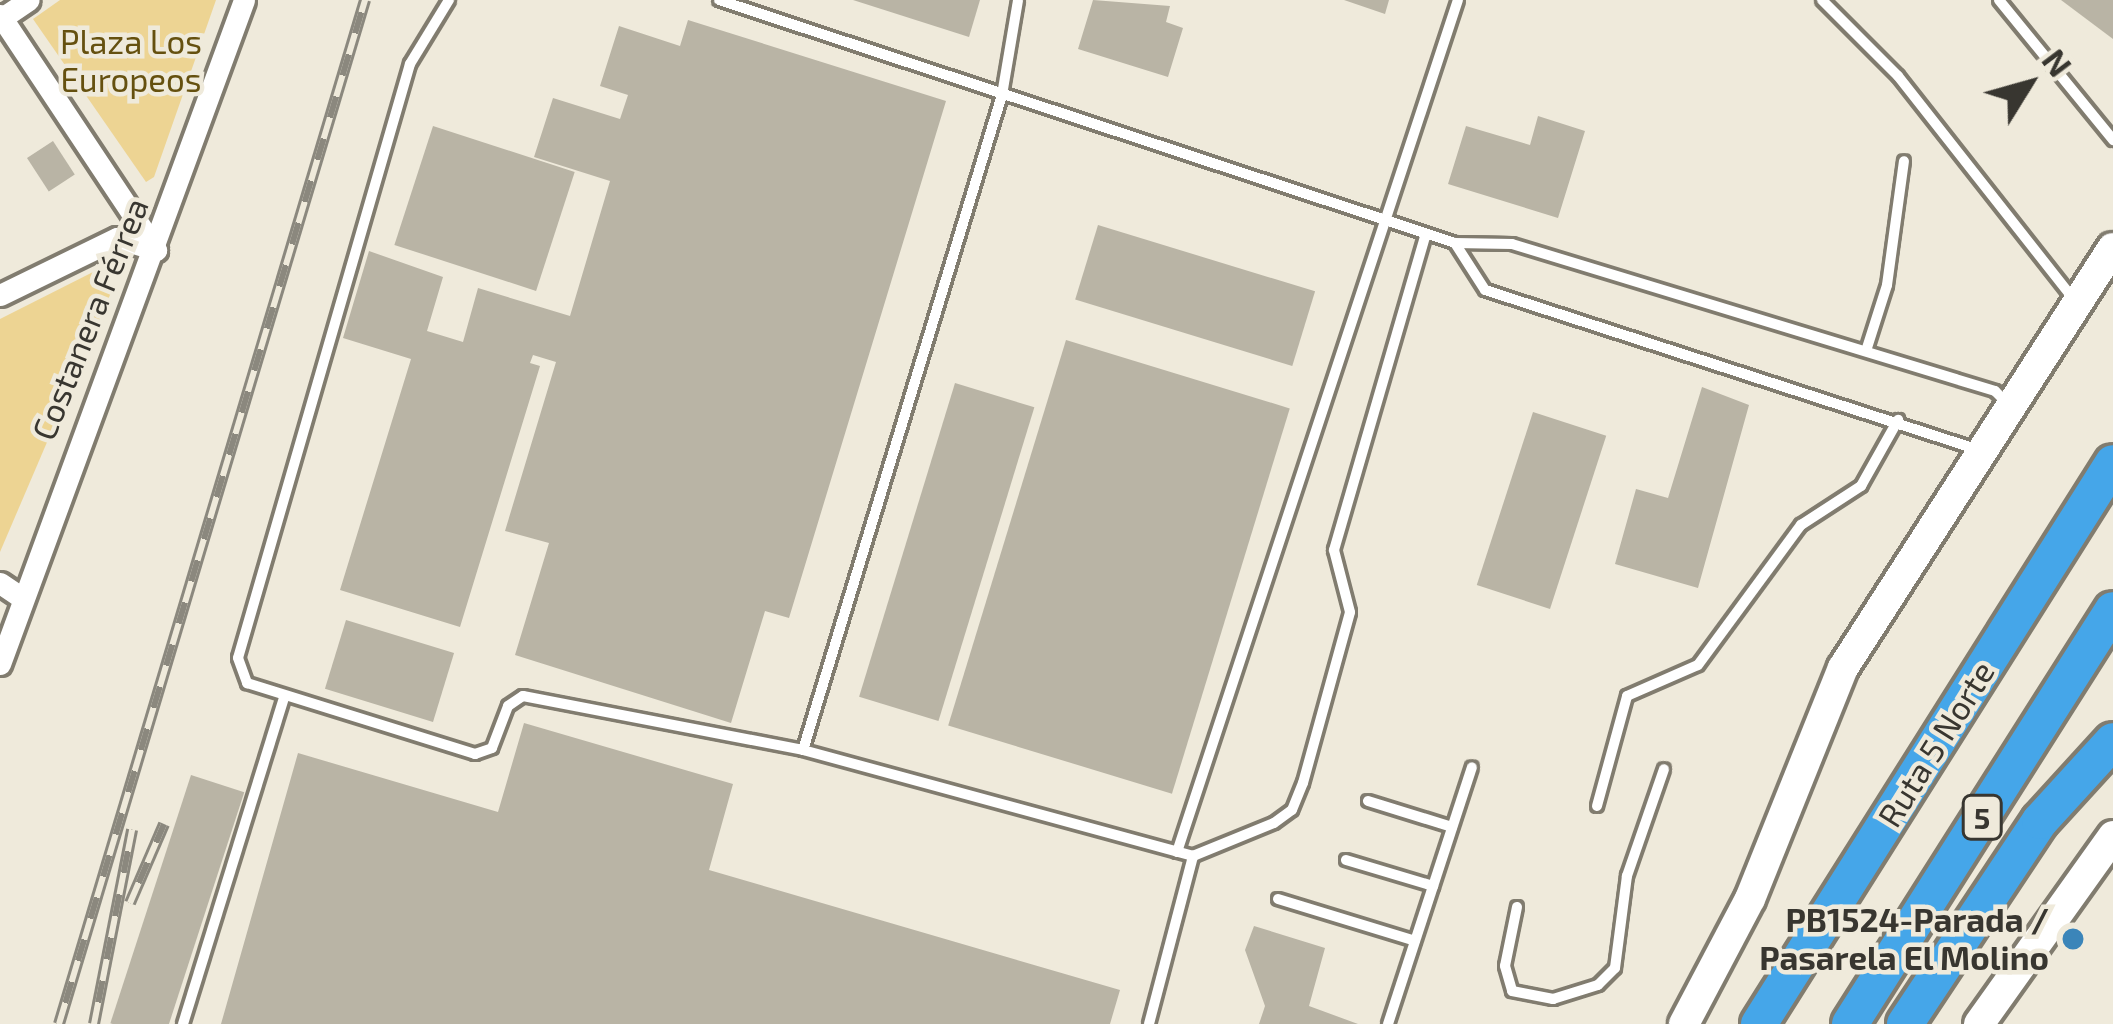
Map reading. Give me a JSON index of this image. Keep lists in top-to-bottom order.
{
  "streets": {
    "highway": ["Ruta 5 Norte", "5"],
    "street": ["Costanera Férrea"]
  },
  "parks": ["Plaza Los Europeos"],
  "places": ["PB1524-Parada / Pasarela El Molino"],
  "north": "top right"
}
